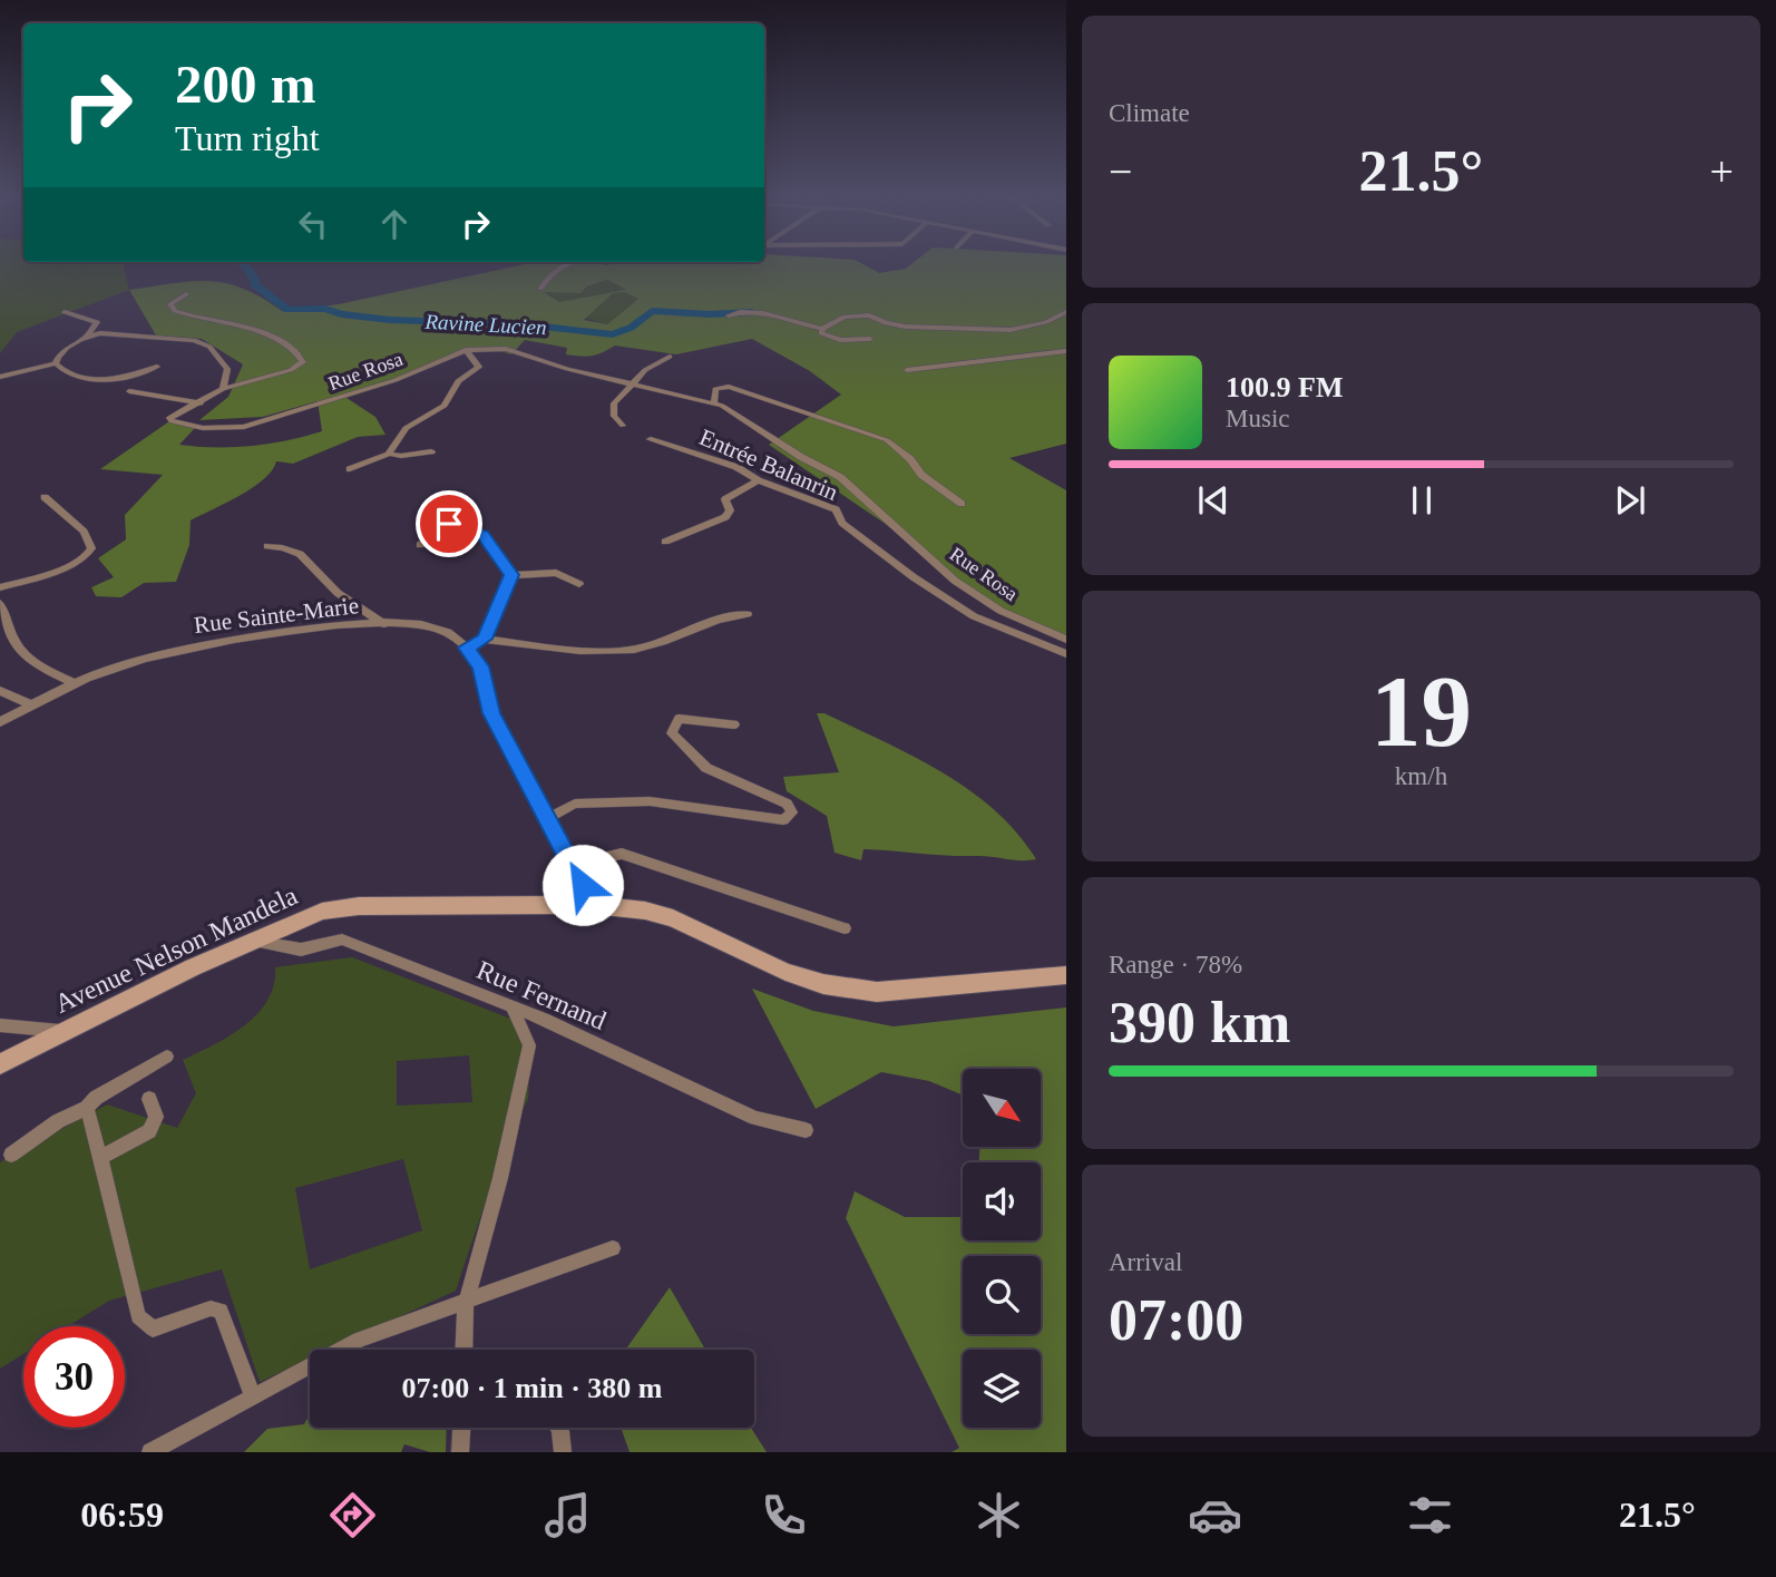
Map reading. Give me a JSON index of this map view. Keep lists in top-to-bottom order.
{
  "streets": {
    "street": [
      "Rue Rosa",
      "Entrée Balanrin",
      "Rue Sainte-Marie",
      "Avenue Nelson Mandela",
      "Rue Fernand"
    ]
  },
  "crossings": [
    ["Avenue Nelson Mandela", "Rue Fernand"]
  ],
  "water": ["Ravine Lucien"],
  "north": "bottom right",
  "page": {
    "tile": [
      "Climate",
      ["19", "km/h"],
      ["Range · 78%", "390 km"],
      ["Arrival", "07:00"]
    ],
    "turn": ["200 m", "Turn right"],
    "heat": ["−", "21.5°", "+"],
    "song": ["100.9 FM", "Music"],
    "limit": "30",
    "trip": "07:00 · 1 min · 380 m",
    "tabs": ["06:59", "21.5°"]
  }
}
